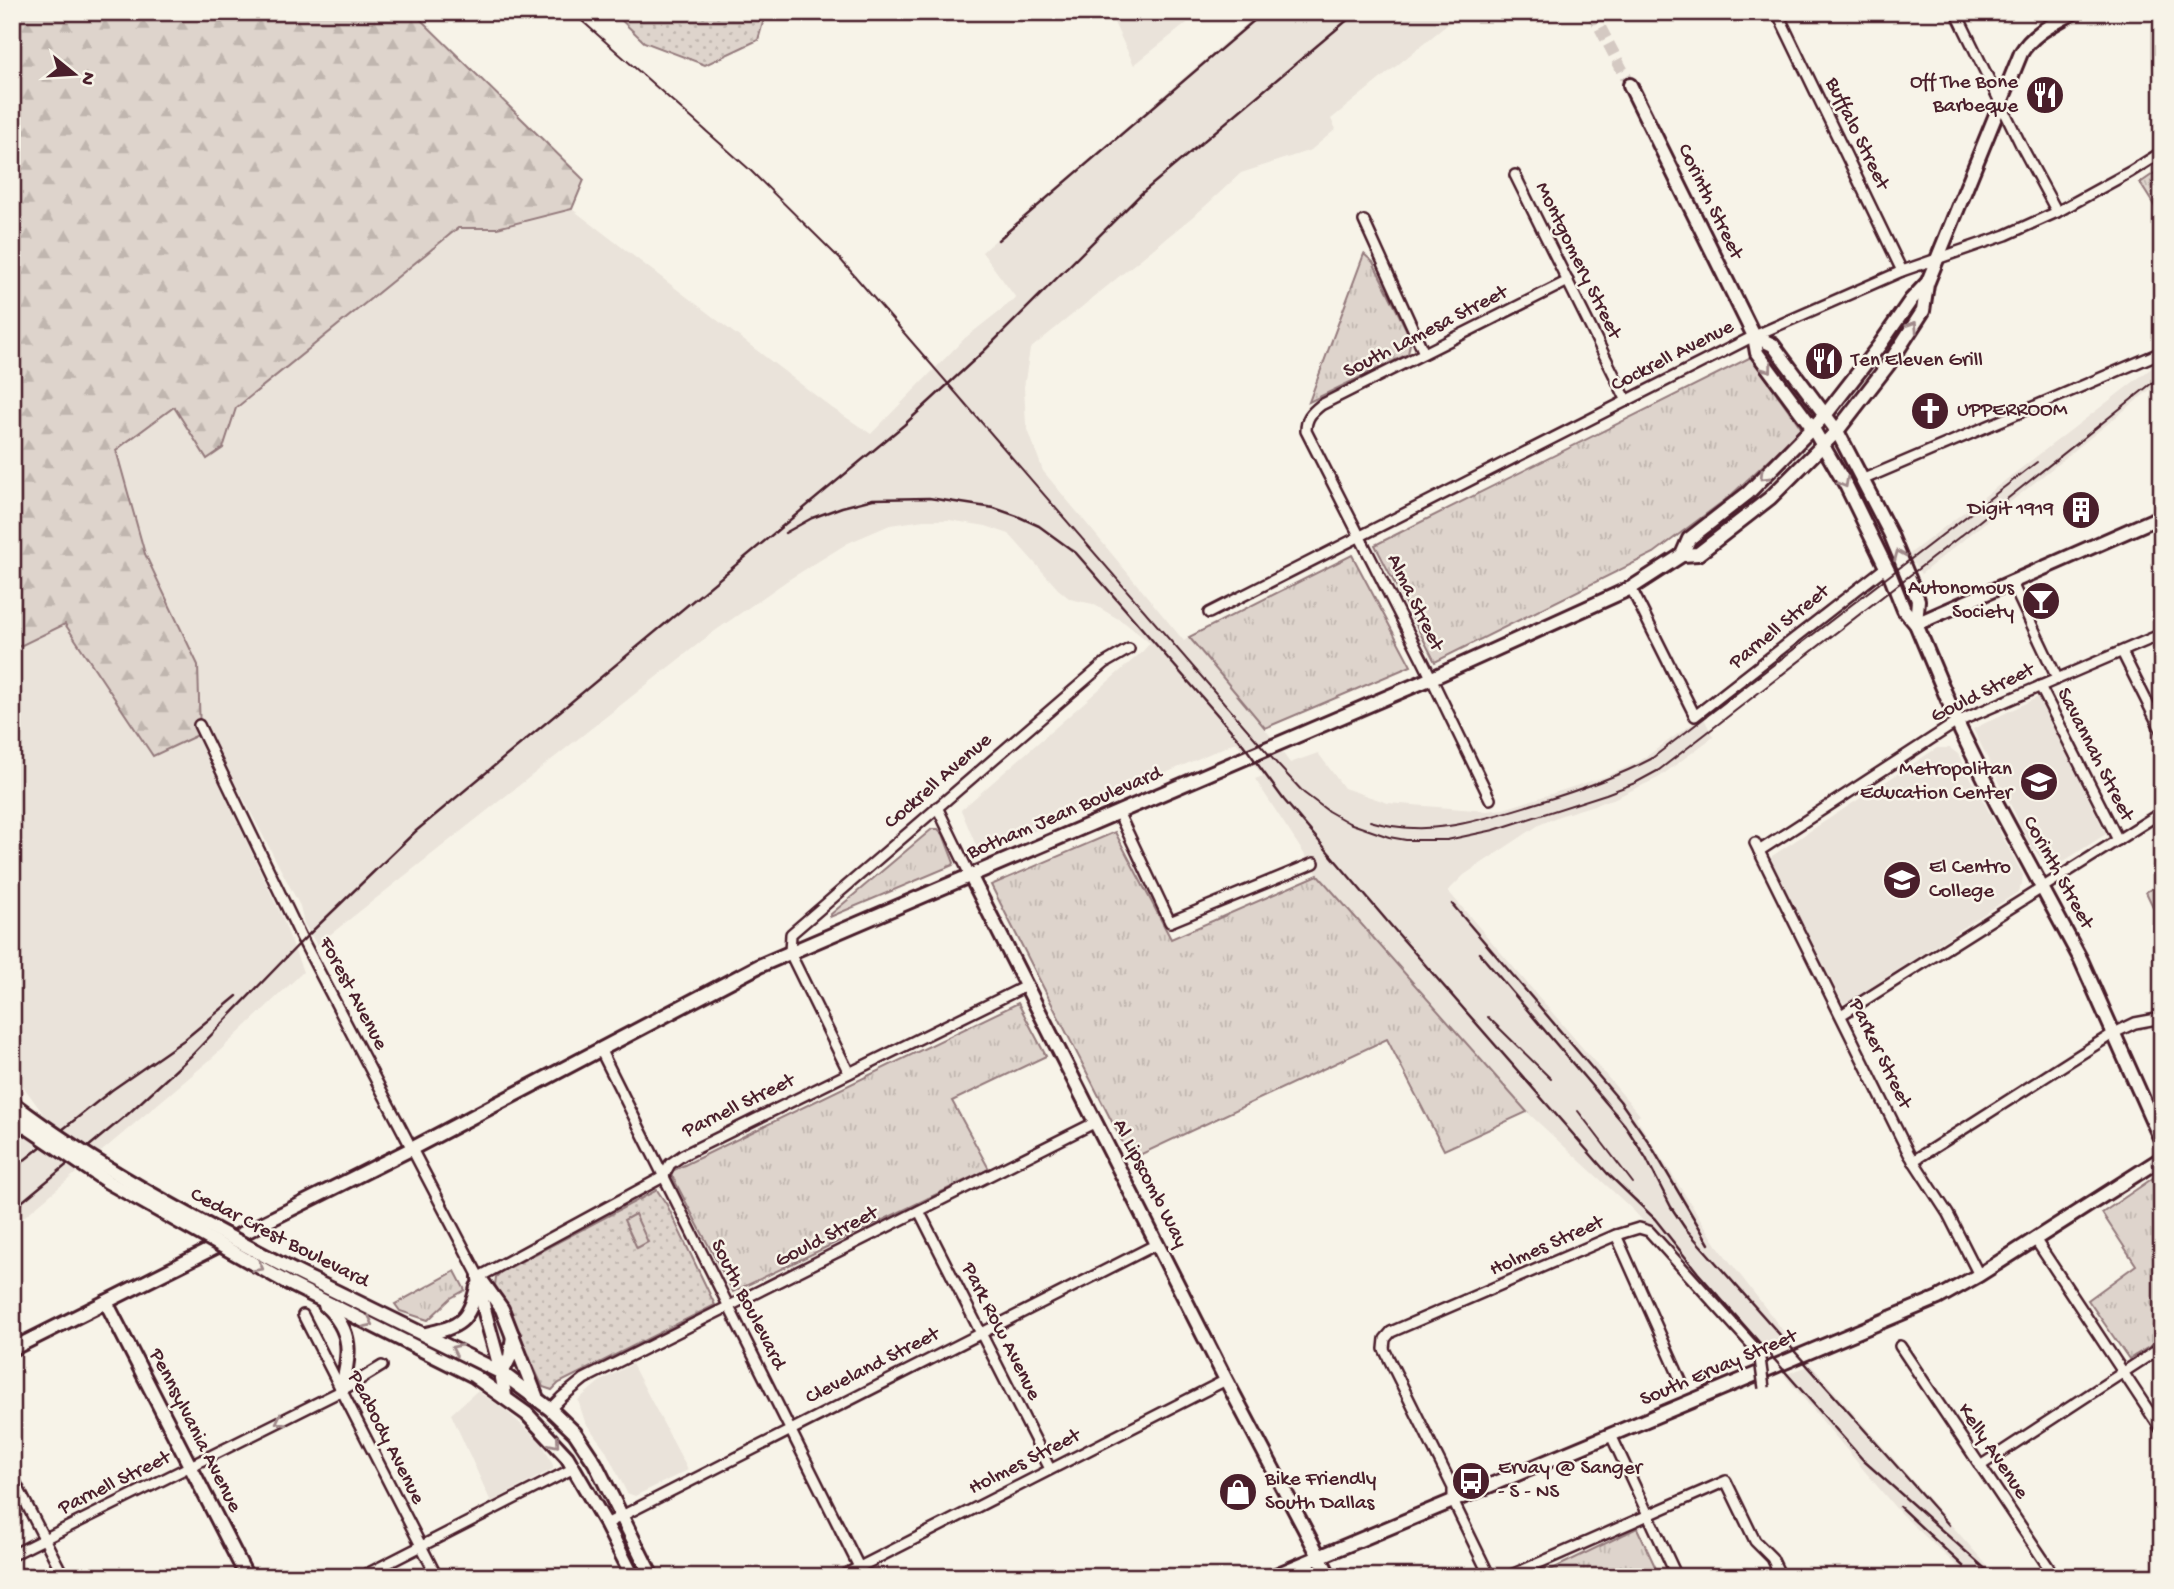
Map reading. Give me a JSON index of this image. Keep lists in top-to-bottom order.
{
  "streets": {
    "main road": [
      "Corinth Street",
      "Botham Jean Boulevard",
      "Al Lipscomb Way",
      "Cedar Crest Boulevard",
      "South Ervay Street",
      "Pennsylvania Avenue"
    ],
    "street": [
      "Buffalo Street",
      "Montgomery Street",
      "South Lamesa Street",
      "Cockrell Avenue",
      "Alma Street",
      "Parnell Street",
      "Gould Street",
      "Savannah Street",
      "Forest Avenue",
      "Parker Street",
      "Holmes Street",
      "South Boulevard",
      "Park Row Avenue",
      "Cleveland Street",
      "Peabody Avenue",
      "Kelly Avenue"
    ]
  },
  "crossings": [
    ["Buffalo Street", "Cockrell Avenue"],
    ["Corinth Street", "Cockrell Avenue"],
    ["Corinth Street", "Parnell Street"],
    ["Corinth Street", "Gould Street"],
    ["Corinth Street", "Botham Jean Boulevard"],
    ["Montgomery Street", "South Lamesa Street"],
    ["Montgomery Street", "Cockrell Avenue"],
    ["South Lamesa Street", "Alma Street"],
    ["Cockrell Avenue", "Alma Street"],
    ["Cockrell Avenue", "Botham Jean Boulevard"],
    ["Cockrell Avenue", "Al Lipscomb Way"],
    ["Alma Street", "Botham Jean Boulevard"],
    ["Parnell Street", "Botham Jean Boulevard"],
    ["Parnell Street", "Forest Avenue"],
    ["Parnell Street", "Al Lipscomb Way"],
    ["Parnell Street", "South Boulevard"],
    ["Parnell Street", "Pennsylvania Avenue"],
    ["Parnell Street", "Peabody Avenue"],
    ["Gould Street", "Savannah Street"],
    ["Gould Street", "Parker Street"],
    ["Gould Street", "Al Lipscomb Way"],
    ["Gould Street", "Cedar Crest Boulevard"],
    ["Gould Street", "South Boulevard"],
    ["Gould Street", "Park Row Avenue"],
    ["Botham Jean Boulevard", "Forest Avenue"],
    ["Botham Jean Boulevard", "Al Lipscomb Way"],
    ["Botham Jean Boulevard", "South Boulevard"],
    ["Parker Street", "South Ervay Street"],
    ["Al Lipscomb Way", "Holmes Street"],
    ["Al Lipscomb Way", "Cleveland Street"],
    ["Al Lipscomb Way", "South Ervay Street"],
    ["Cedar Crest Boulevard", "Cleveland Street"],
    ["Holmes Street", "South Boulevard"],
    ["Holmes Street", "Park Row Avenue"],
    ["Holmes Street", "South Ervay Street"],
    ["South Boulevard", "Cleveland Street"],
    ["Park Row Avenue", "Cleveland Street"]
  ],
  "places": {
    "restaurant": ["Off The Bone Barbeque", "Ten Eleven Grill"],
    "church": ["UPPERROOM"],
    "building": ["Digit 1919"],
    "bar": ["Autonomous Society"],
    "school or university": ["Metropolitan Education Center", "El Centro College"],
    "bus stop": ["Ervay @ Sanger - S - NS"],
    "shop": ["Bike Friendly South Dallas"]
  },
  "north": "right"
}
